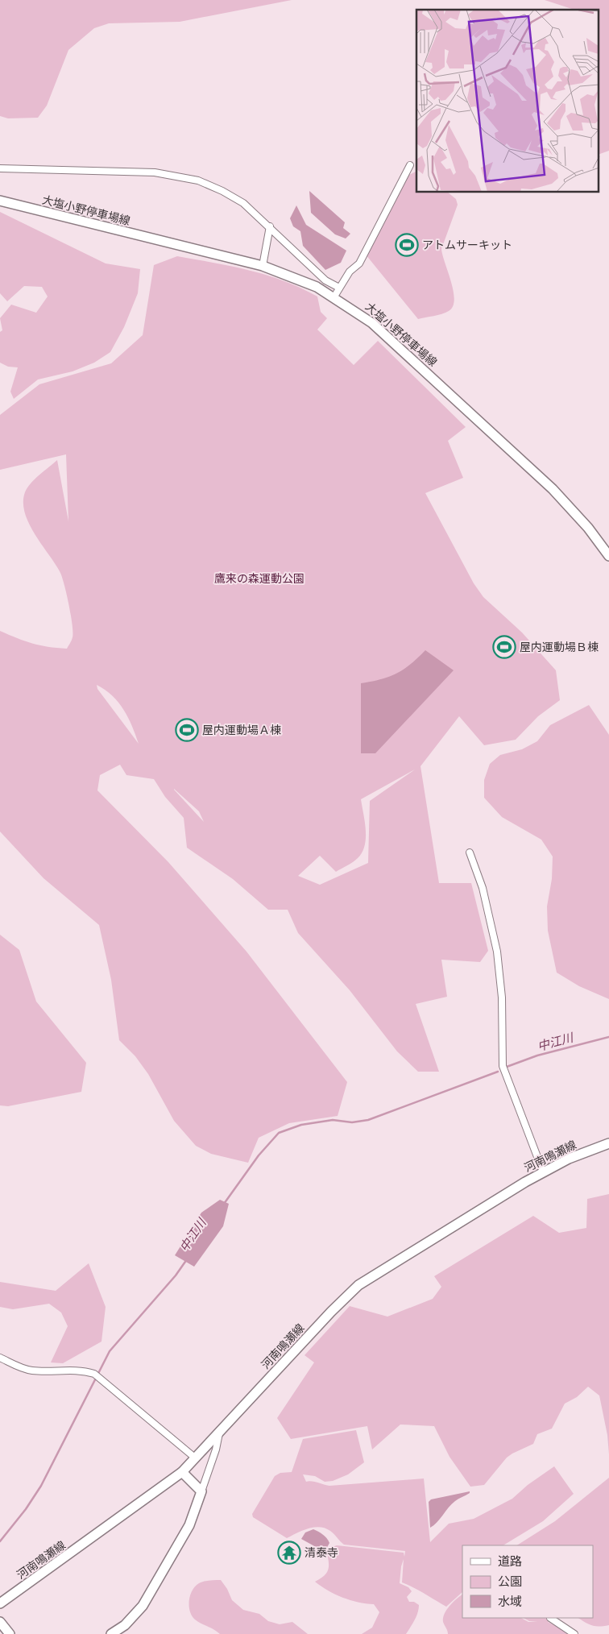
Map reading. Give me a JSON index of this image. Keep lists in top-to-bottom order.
{
  "streets": {
    "main road": ["大塩小野停車場線", "河南鳴瀬線"]
  },
  "water": ["中江川"],
  "parks": ["鷹来の森運動公園"],
  "places": {
    "sports": ["アトムサーキット", "屋内運動場Ｂ棟", "屋内運動場Ａ棟"],
    "temple": ["清泰寺"]
  },
  "legend": ["道路", "公園", "水域"]
}
